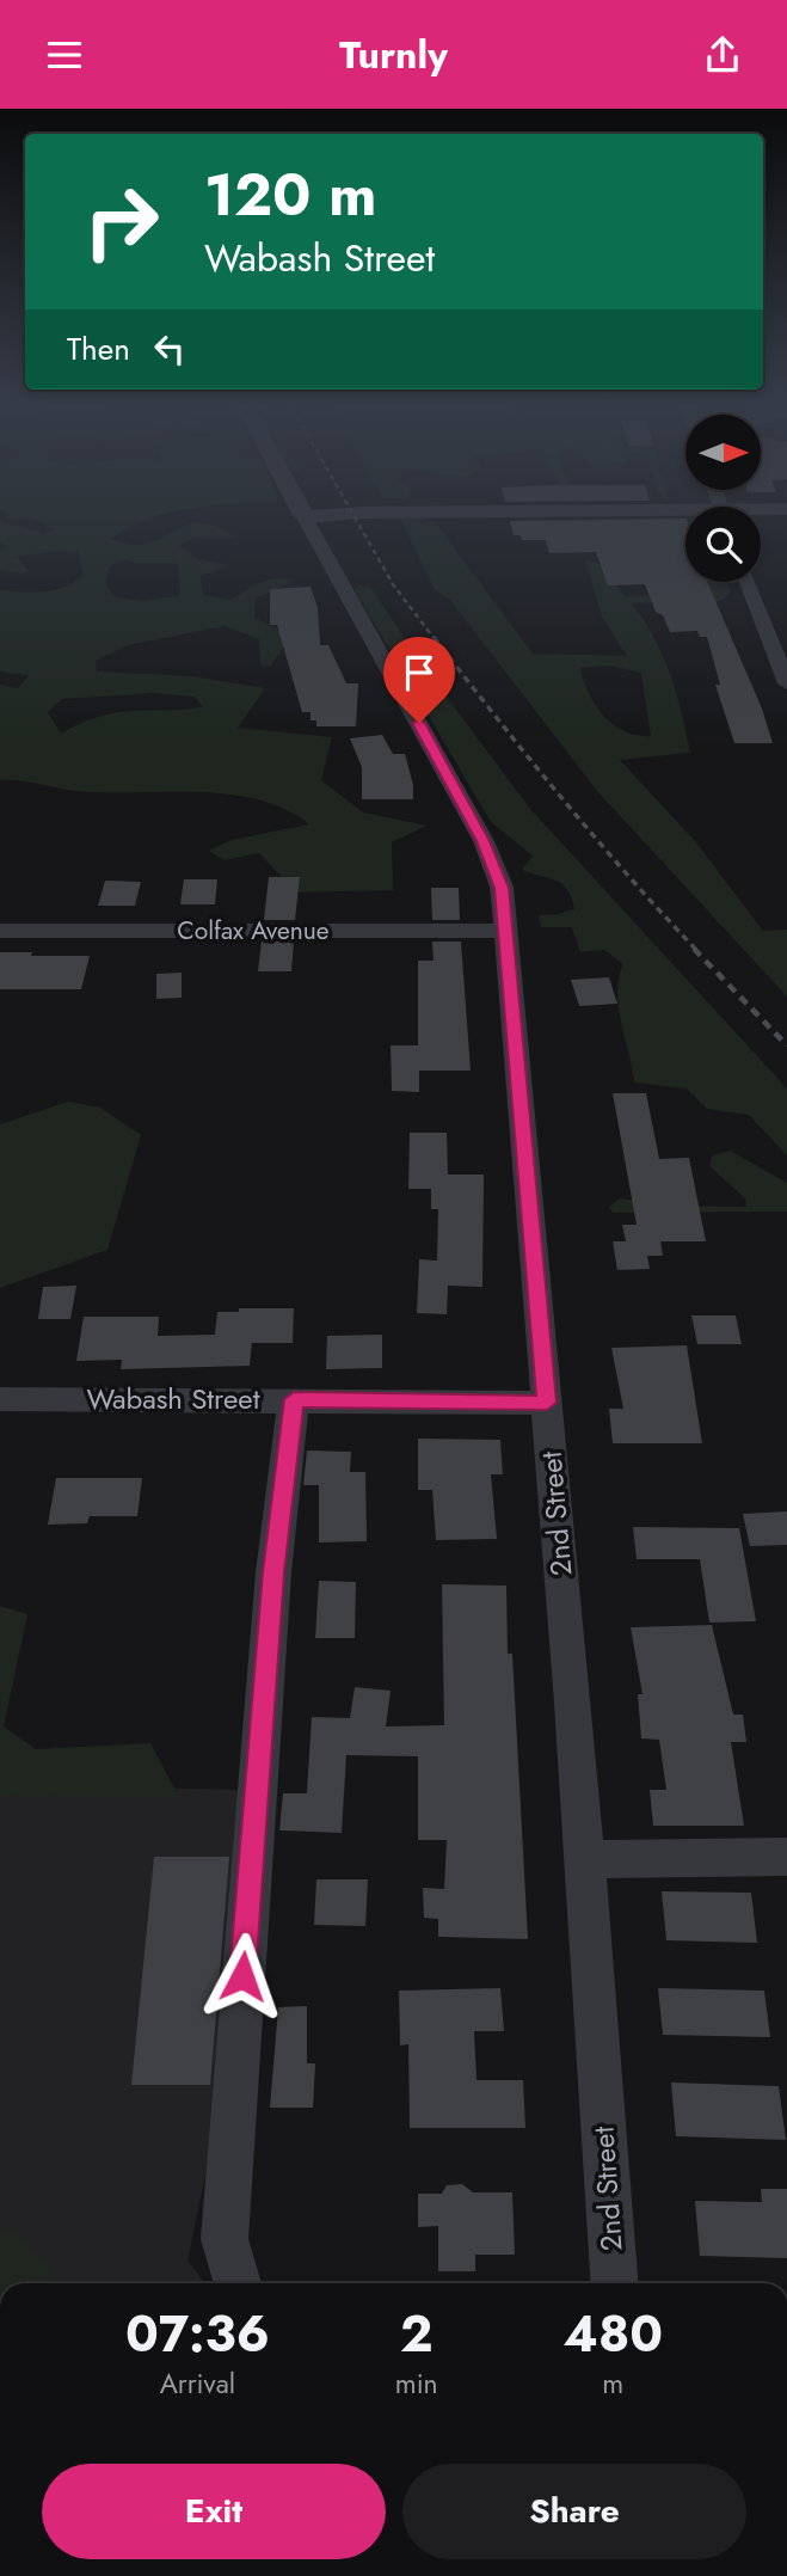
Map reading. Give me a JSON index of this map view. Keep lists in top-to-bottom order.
{
  "streets": {
    "street": ["Colfax Avenue", "Wabash Street", "2nd Street"]
  },
  "crossings": [
    ["Colfax Avenue", "2nd Street"],
    ["Wabash Street", "2nd Street"]
  ],
  "north": "right",
  "page": {
    "header": "Turnly",
    "turn": ["120 m", "Wabash Street"],
    "then": "Then",
    "eta": [
      "07:36",
      "Arrival",
      "2",
      "min",
      "480",
      "m"
    ],
    "buttons": ["Exit", "Share"]
  }
}
